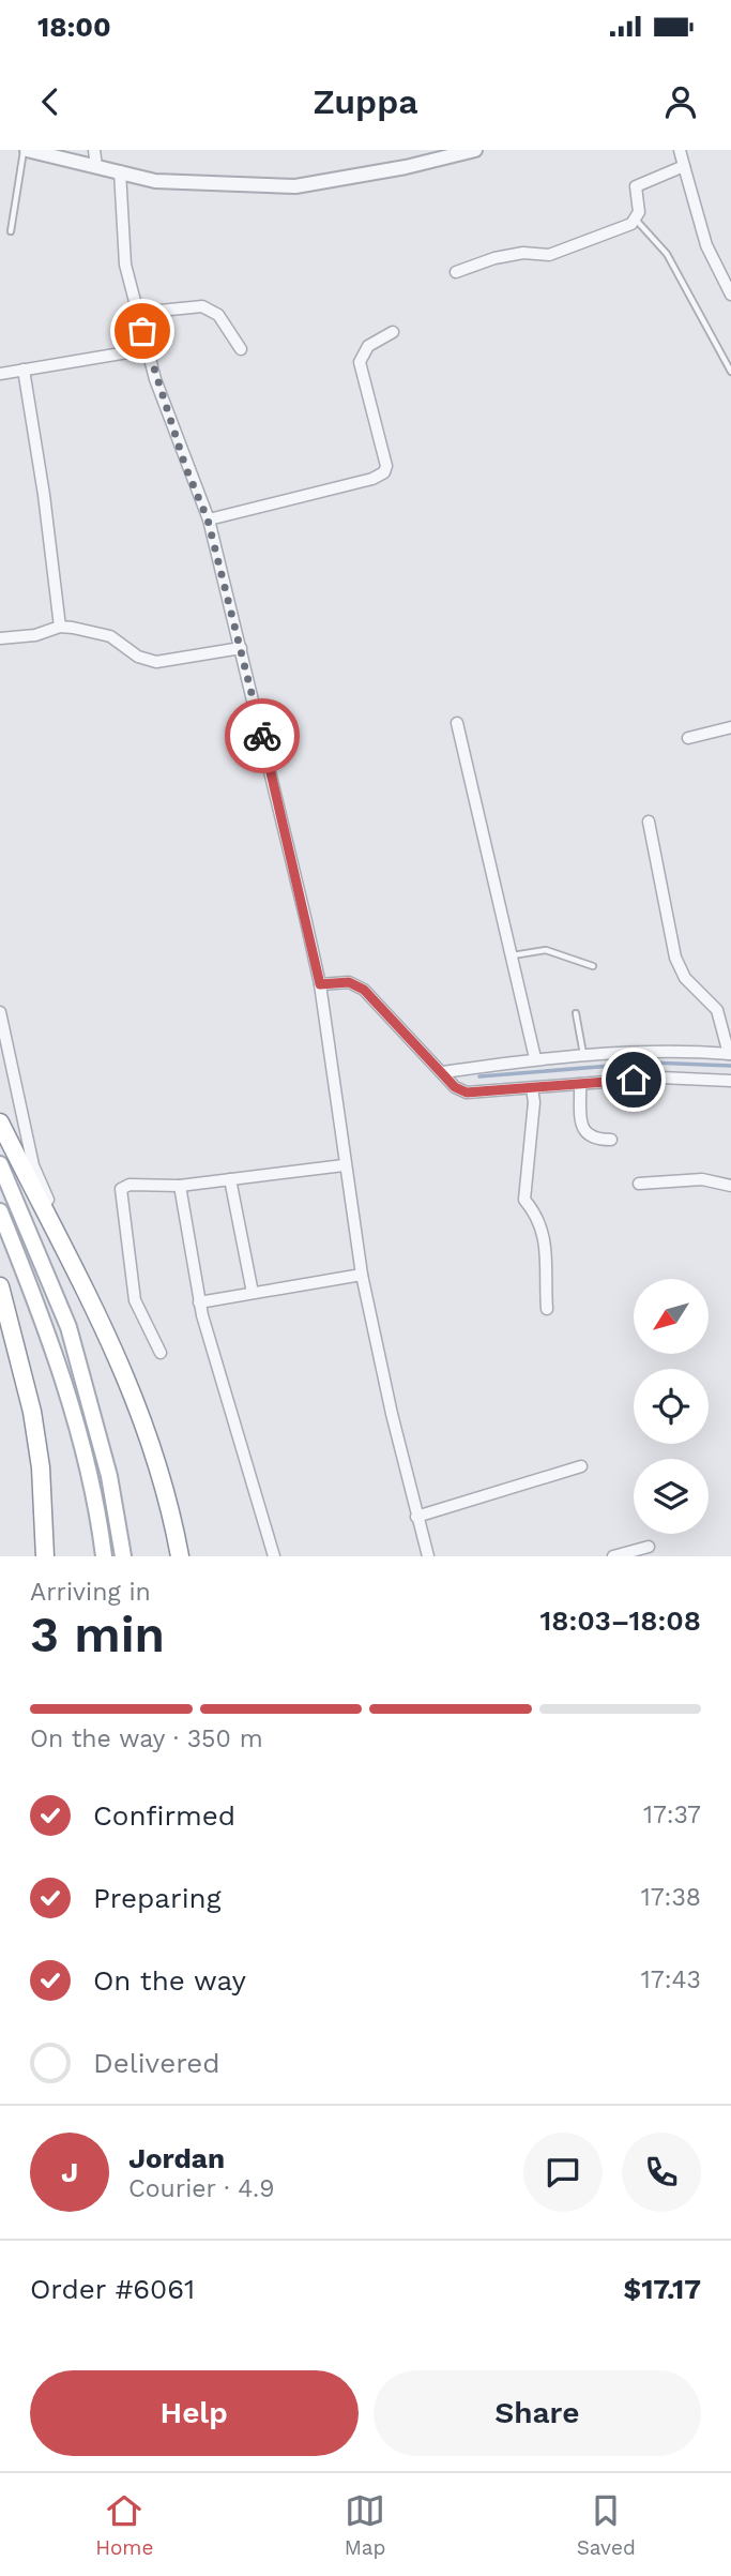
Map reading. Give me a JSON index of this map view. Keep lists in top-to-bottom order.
{
  "north": "bottom left",
  "page": {
    "status": "18:00",
    "header": "Zuppa",
    "heading": ["3 min", "Arriving in", "18:03–18:08"],
    "panel": [
      "Jordan",
      "Courier · 4.9",
      "Order #6061",
      "$17.17"
    ],
    "bar": "On the way · 350 m",
    "list": [
      ["Confirmed", "17:37"],
      ["Preparing", "17:38"],
      ["On the way", "17:43"],
      "Delivered"
    ],
    "round": "J",
    "buttons": ["Help", "Share"],
    "tabs": ["Home", "Map", "Saved"]
  }
}
